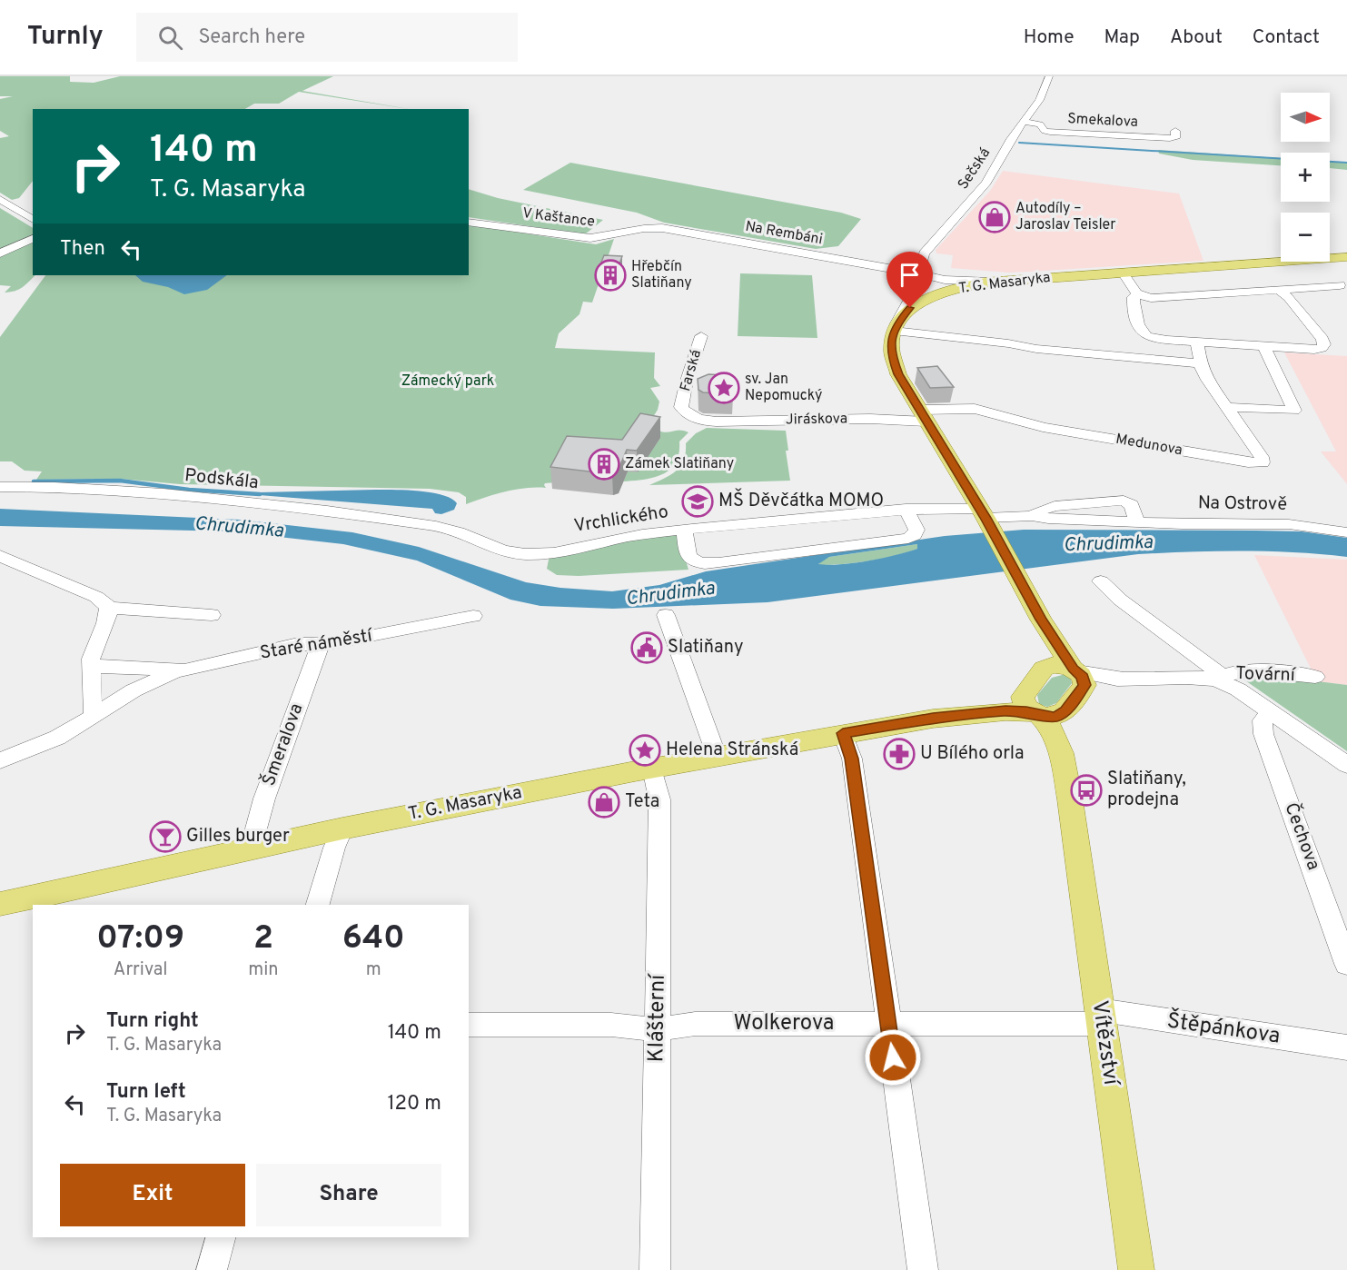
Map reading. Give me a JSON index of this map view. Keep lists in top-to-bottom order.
{
  "streets": {
    "main road": ["T. G. Masaryka", "Vítězství"],
    "street": [
      "Smekalova",
      "Sečská",
      "V Kaštance",
      "Na Rembáni",
      "Farská",
      "Jiráskova",
      "Medunova",
      "Podskála",
      "Na Ostrově",
      "Vrchlického",
      "Staré náměstí",
      "Tovární",
      "Šmeralova",
      "Čechova",
      "Klášterní",
      "Wolkerova",
      "Štěpánkova"
    ]
  },
  "crossings": [
    ["Smekalova", "Sečská"],
    ["Sečská", "Na Rembáni"],
    ["Sečská", "T. G. Masaryka"],
    ["V Kaštance", "Na Rembáni"],
    ["T. G. Masaryka", "Šmeralova"],
    ["T. G. Masaryka", "Klášterní"],
    ["T. G. Masaryka", "Vítězství"],
    ["Farská", "Jiráskova"],
    ["Jiráskova", "Medunova"],
    ["Podskála", "Vrchlického"],
    ["Na Ostrově", "Vrchlického"],
    ["Staré náměstí", "Šmeralova"],
    ["Klášterní", "Wolkerova"],
    ["Wolkerova", "Štěpánkova"],
    ["Wolkerova", "Vítězství"],
    ["Štěpánkova", "Vítězství"]
  ],
  "water": ["Chrudimka"],
  "parks": ["Zámecký park"],
  "places": {
    "shop": ["Autodíly – Jaroslav Teisler", "Teta"],
    "building": ["Hřebčín Slatiňany", "Zámek Slatiňany"],
    "place": ["sv. Jan Nepomucký", "Helena Stránská"],
    "school or university": ["MŠ Děvčátka MOMO"],
    "public building": ["Slatiňany"],
    "pharmacy": ["U Bílého orla"],
    "bus stop": ["Slatiňany, prodejna"],
    "bar": ["Gilles burger"]
  },
  "north": "right",
  "page": {
    "header": "Turnly",
    "search": "Search here",
    "nav": [
      "Home",
      "Map",
      "About",
      "Contact"
    ],
    "map_buttons": ["+", "−"],
    "turn": ["140 m", "T. G. Masaryka"],
    "then": "Then",
    "eta": [
      "07:09",
      "Arrival",
      "2",
      "min",
      "640",
      "m"
    ],
    "list": [
      {
        "name": "Turn right",
        "note": "T. G. Masaryka",
        "value": "140 m"
      },
      {
        "name": "Turn left",
        "note": "T. G. Masaryka",
        "value": "120 m"
      }
    ],
    "buttons": ["Exit", "Share"]
  }
}
